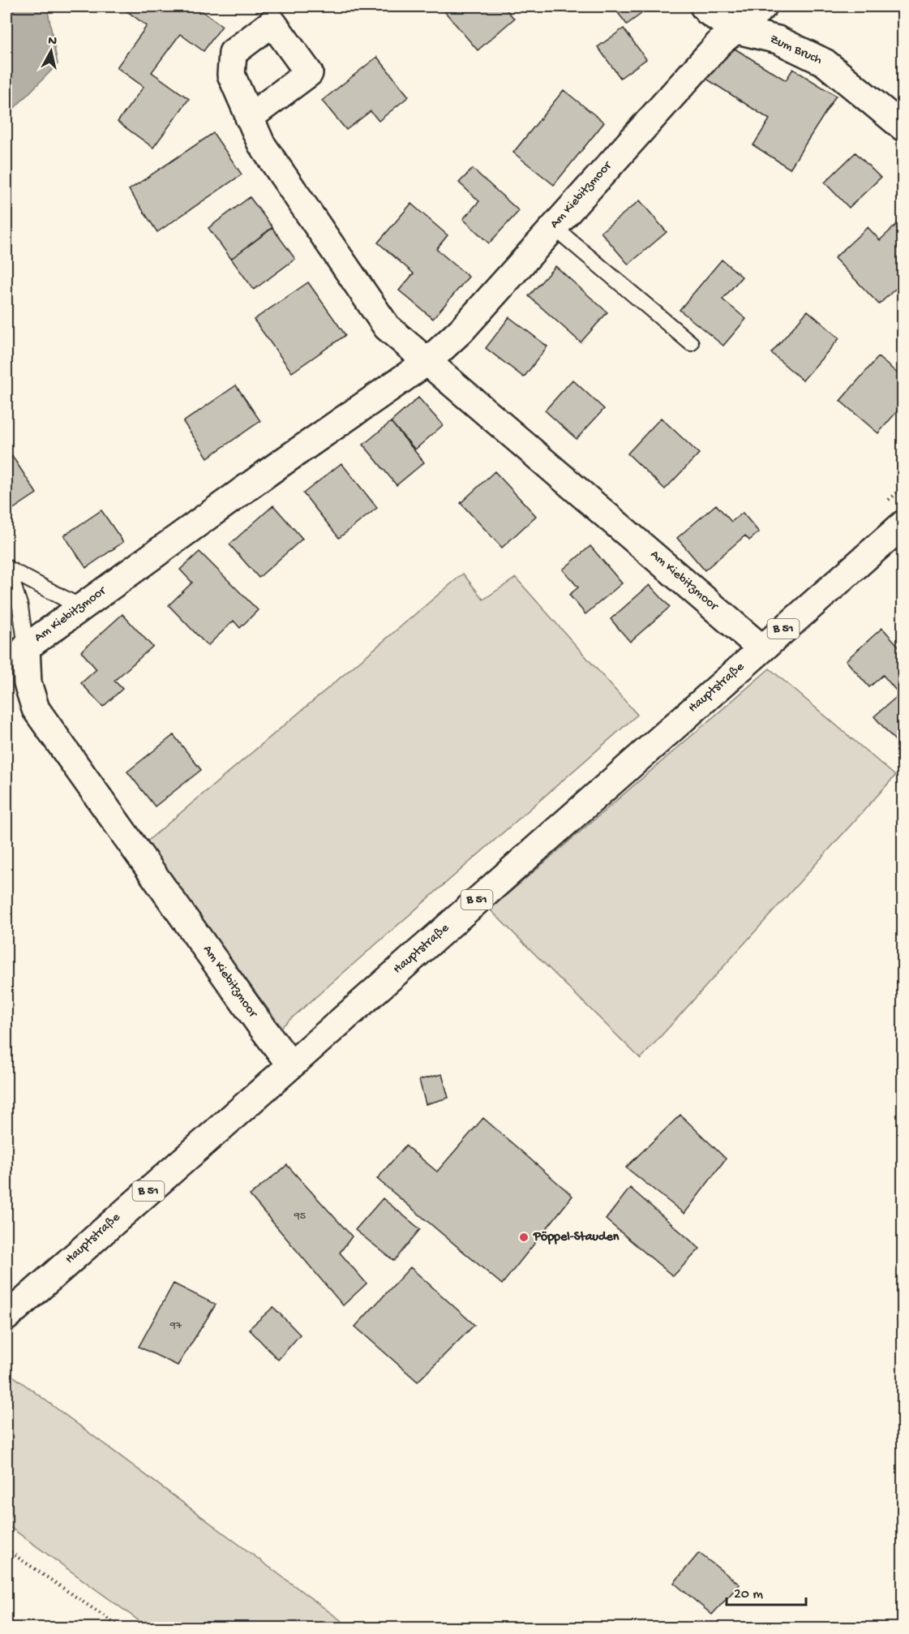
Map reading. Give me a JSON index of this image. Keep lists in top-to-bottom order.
{
  "streets": {
    "street": [
      "Zum Bruch",
      "Am Kiebitzmoor",
      "B 51",
      "Hauptstraße"
    ]
  },
  "crossings": [
    ["Zum Bruch", "Am Kiebitzmoor"],
    ["Am Kiebitzmoor", "Hauptstraße"]
  ],
  "places": ["Pöppel-Stauden"],
  "house_numbers": ["95", "97"],
  "scale_bar": "20 m",
  "north": "top"
}
